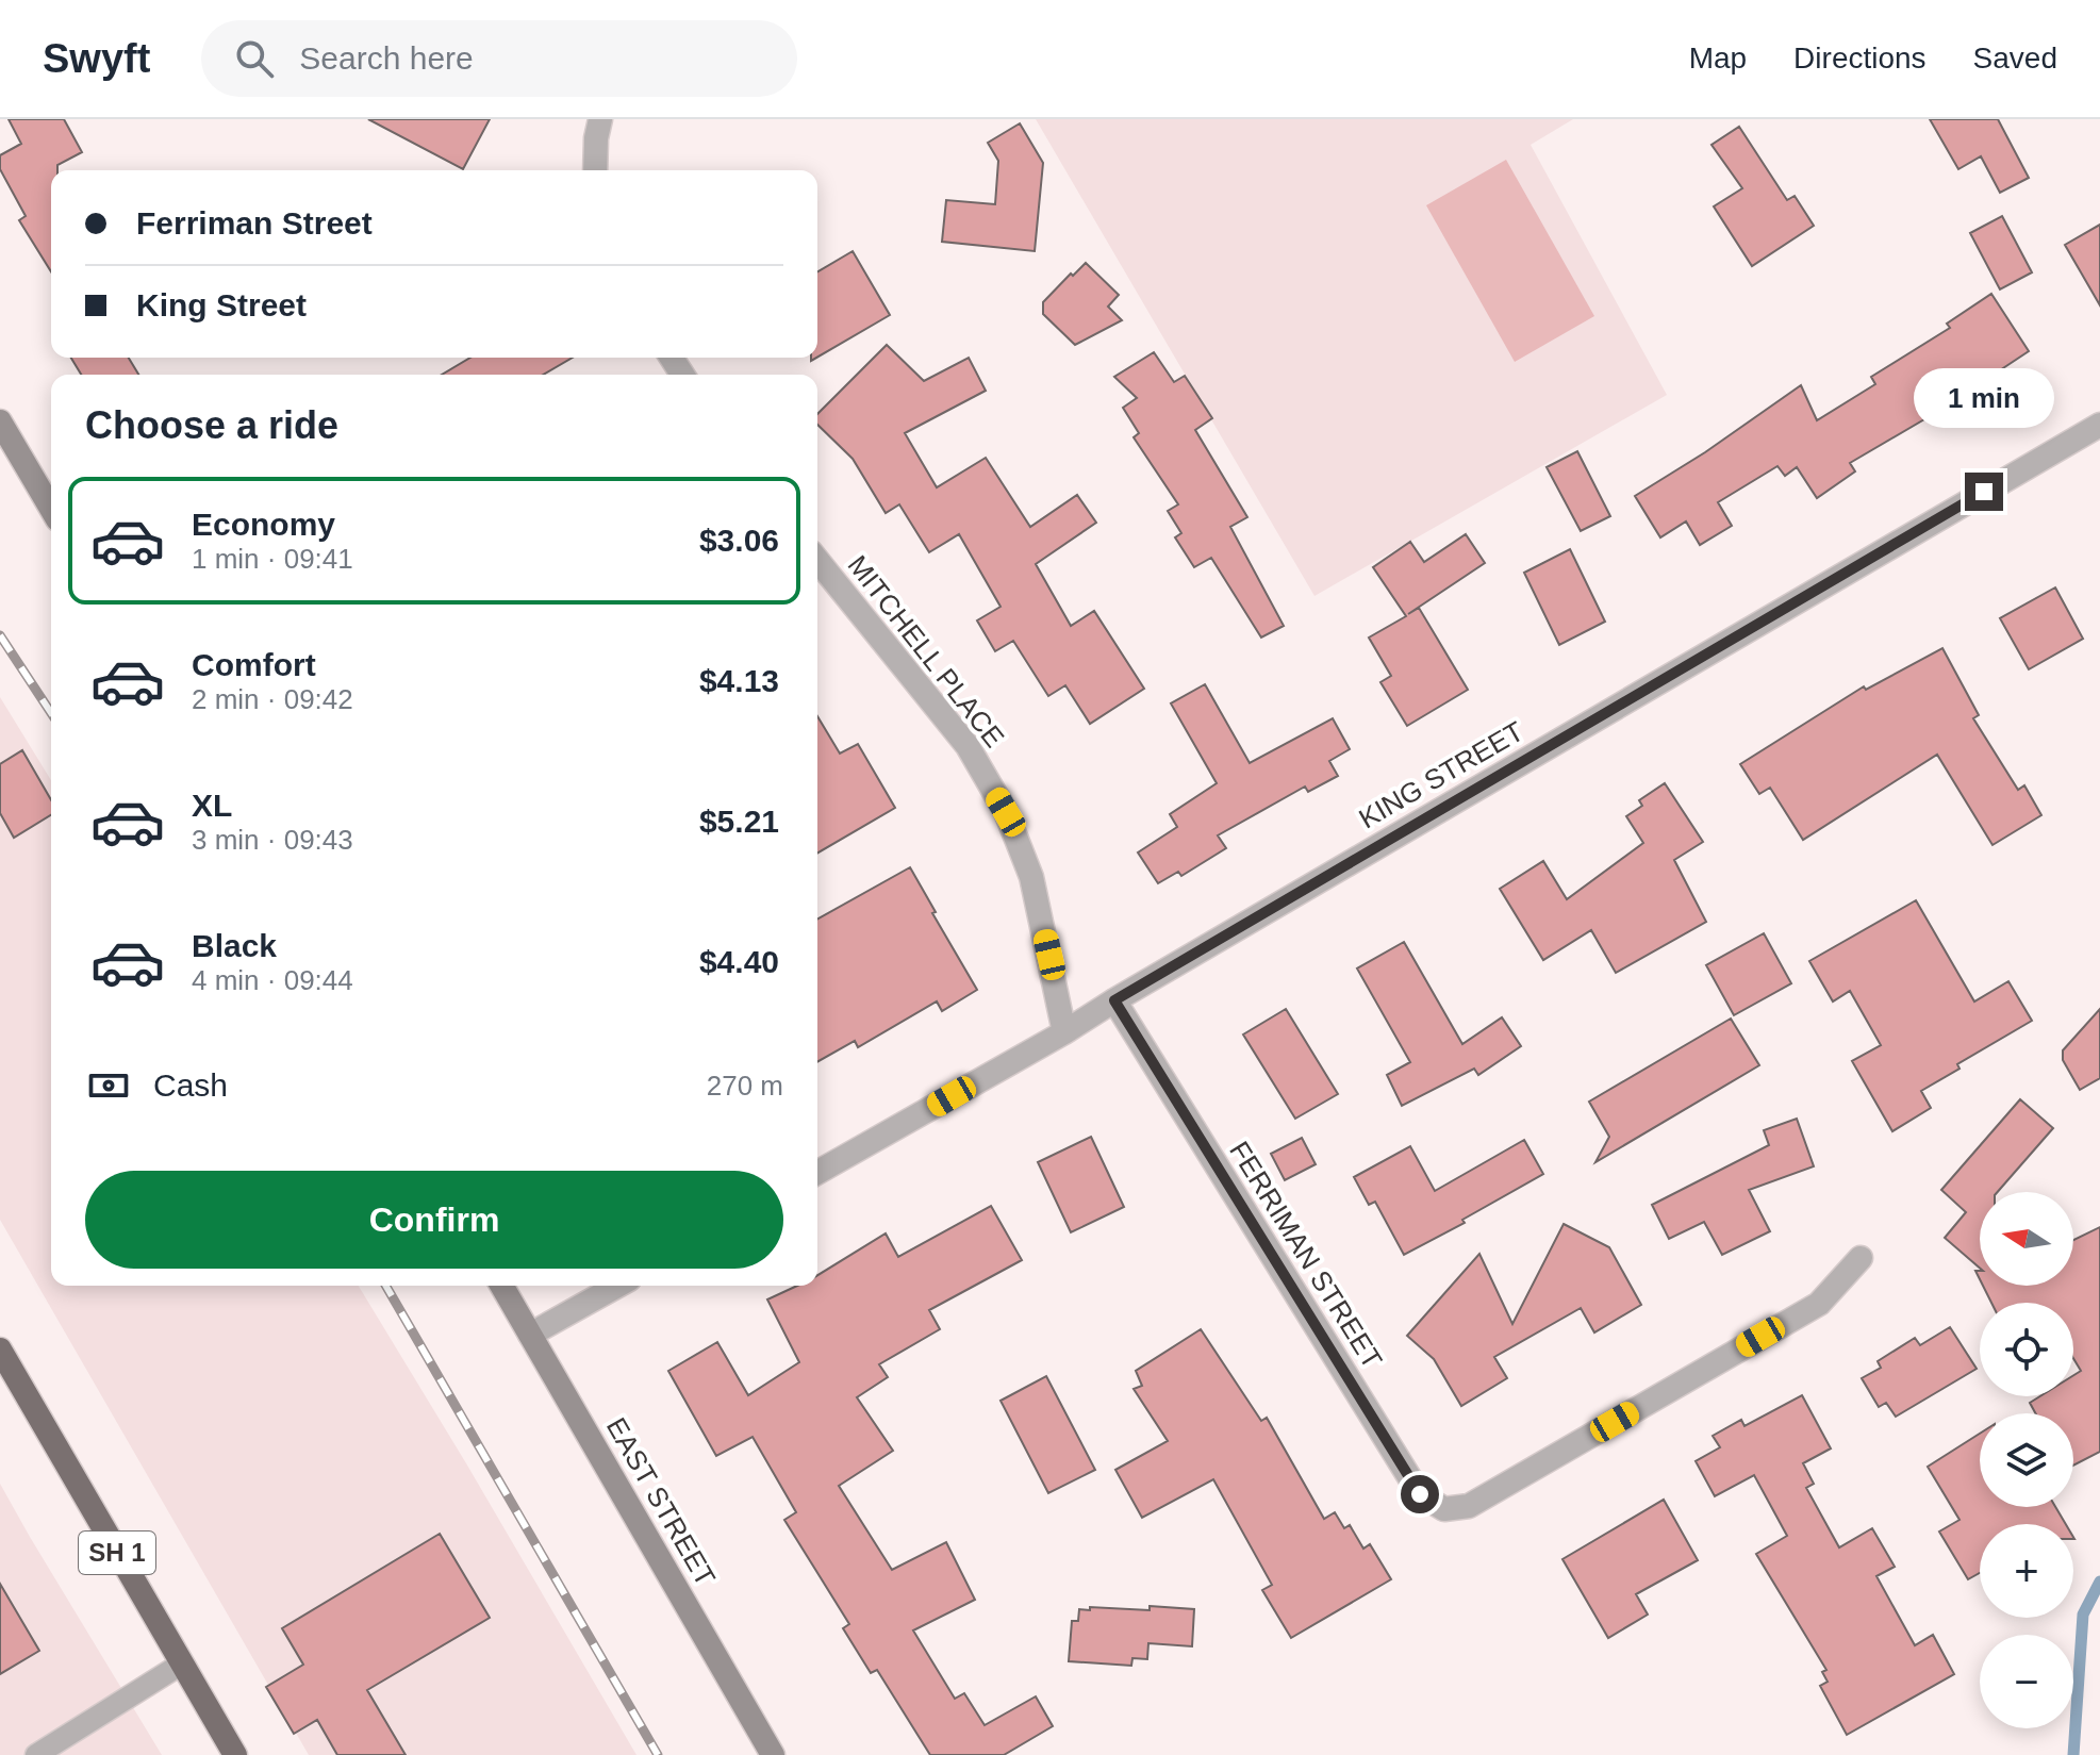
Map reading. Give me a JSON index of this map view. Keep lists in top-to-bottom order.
{
  "streets": {
    "highway": ["SH 1"],
    "main road": ["EAST STREET"],
    "street": ["MITCHELL PLACE", "KING STREET", "FERRIMAN STREET"]
  },
  "crossings": [
    ["MITCHELL PLACE", "KING STREET"],
    ["KING STREET", "FERRIMAN STREET"]
  ],
  "north": "left",
  "page": {
    "header": "Swyft",
    "search": "Search here",
    "nav": ["Map", "Directions", "Saved"],
    "banner": ["Ferriman Street", "King Street"],
    "bubble": "1 min",
    "heading": "Choose a ride",
    "list": [
      {
        "name": "Economy",
        "note": "1 min · 09:41",
        "value": "$3.06"
      },
      {
        "name": "Comfort",
        "note": "2 min · 09:42",
        "value": "$4.13"
      },
      {
        "name": "XL",
        "note": "3 min · 09:43",
        "value": "$5.21"
      },
      {
        "name": "Black",
        "note": "4 min · 09:44",
        "value": "$4.40"
      }
    ],
    "pay": ["Cash", "270 m"],
    "buttons": "Confirm",
    "map_buttons": ["+", "−"]
  }
}
